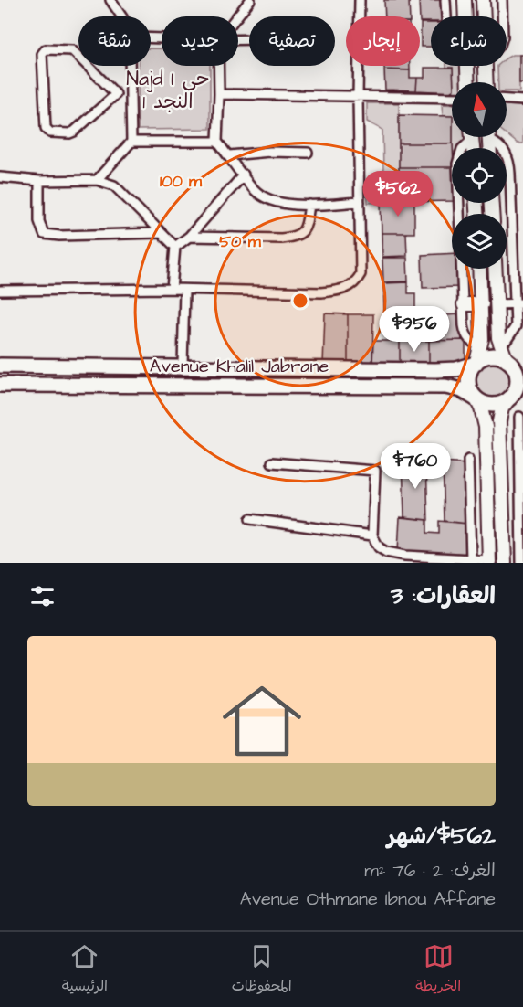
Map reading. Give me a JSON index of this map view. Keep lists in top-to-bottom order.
{
  "streets": {
    "main road": ["Avenue Khalil Jabrane"]
  },
  "districts": ["Najd I حي النجد 1"],
  "north": "top",
  "page": {
    "chip": [
      "شراء",
      "إيجار",
      "تصفية",
      "جديد",
      "شقة"
    ],
    "price": ["$562", "$956", "$760"],
    "heading": "العقارات: 3",
    "list": [
      {
        "name": "$562/شهر",
        "note": "الغرف: 2 · 76 m² · Avenue Othmane Ibnou Affane"
      }
    ],
    "tabs": ["الخريطة", "المحفوظات", "الرئيسية"]
  },
  "rings": ["100 m", "50 m"]
}
